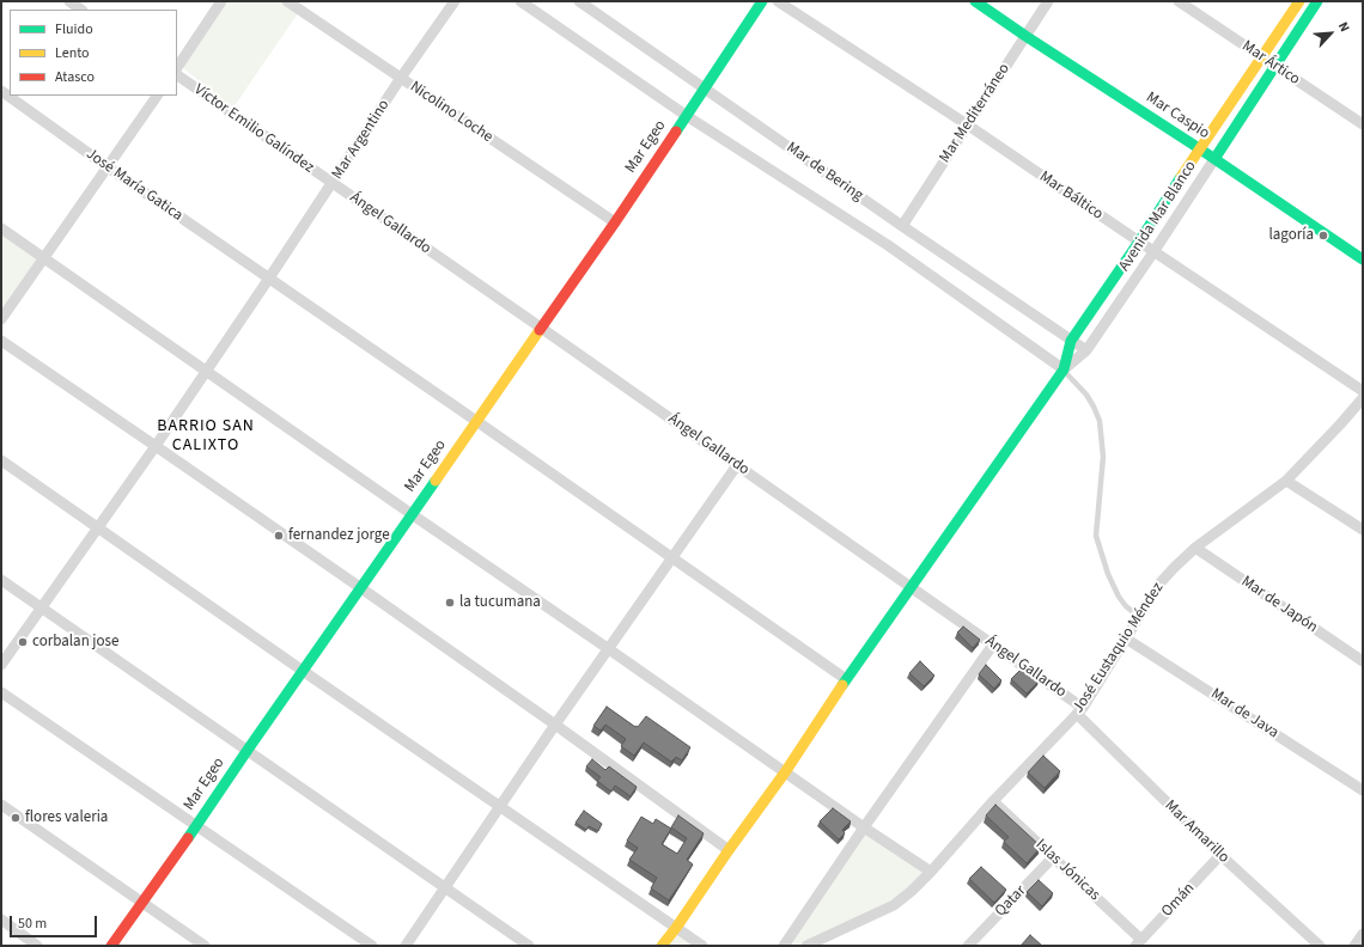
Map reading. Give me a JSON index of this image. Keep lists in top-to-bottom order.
{
  "streets": {
    "street": [
      "Mar Ártico",
      "Nicolino Loche",
      "Mar Mediterráneo",
      "Mar Caspio",
      "Víctor Emilio Galíndez",
      "Mar Argentino",
      "Mar Egeo",
      "Mar de Bering",
      "José María Gatica",
      "Mar Báltico",
      "Avenida Mar Blanco",
      "Ángel Gallardo",
      "Mar de Japón",
      "José Eustaquio Méndez",
      "Mar de Java",
      "Mar Amarillo",
      "Islas Jónicas",
      "Omán",
      "Qatar"
    ]
  },
  "crossings": [
    ["Mar Ártico", "Avenida Mar Blanco"],
    ["Nicolino Loche", "Mar Argentino"],
    ["Nicolino Loche", "Mar Egeo"],
    ["Mar Mediterráneo", "Mar Caspio"],
    ["Mar Mediterráneo", "Mar de Bering"],
    ["Mar Mediterráneo", "Mar Báltico"],
    ["Mar Caspio", "Avenida Mar Blanco"],
    ["Víctor Emilio Galíndez", "Mar Argentino"],
    ["Víctor Emilio Galíndez", "Ángel Gallardo"],
    ["Mar Argentino", "José María Gatica"],
    ["Mar Argentino", "Ángel Gallardo"],
    ["Mar Egeo", "Mar de Bering"],
    ["Mar Egeo", "José María Gatica"],
    ["Mar Egeo", "Ángel Gallardo"],
    ["Mar de Bering", "Avenida Mar Blanco"],
    ["Mar Báltico", "Avenida Mar Blanco"],
    ["Ángel Gallardo", "José Eustaquio Méndez"],
    ["Ángel Gallardo", "Mar Amarillo"],
    ["Mar de Japón", "José Eustaquio Méndez"],
    ["José Eustaquio Méndez", "Mar de Java"],
    ["José Eustaquio Méndez", "Mar Amarillo"],
    ["José Eustaquio Méndez", "Islas Jónicas"],
    ["Mar Amarillo", "Omán"],
    ["Islas Jónicas", "Omán"],
    ["Islas Jónicas", "Qatar"]
  ],
  "districts": ["BARRIO SAN CALIXTO"],
  "places": [
    "lagoría",
    "fernandez jorge",
    "la tucumana",
    "corbalan jose",
    "flores valeria"
  ],
  "legend": ["Fluido", "Lento", "Atasco"],
  "scale_bar": "50 m",
  "north": "top right"
}
